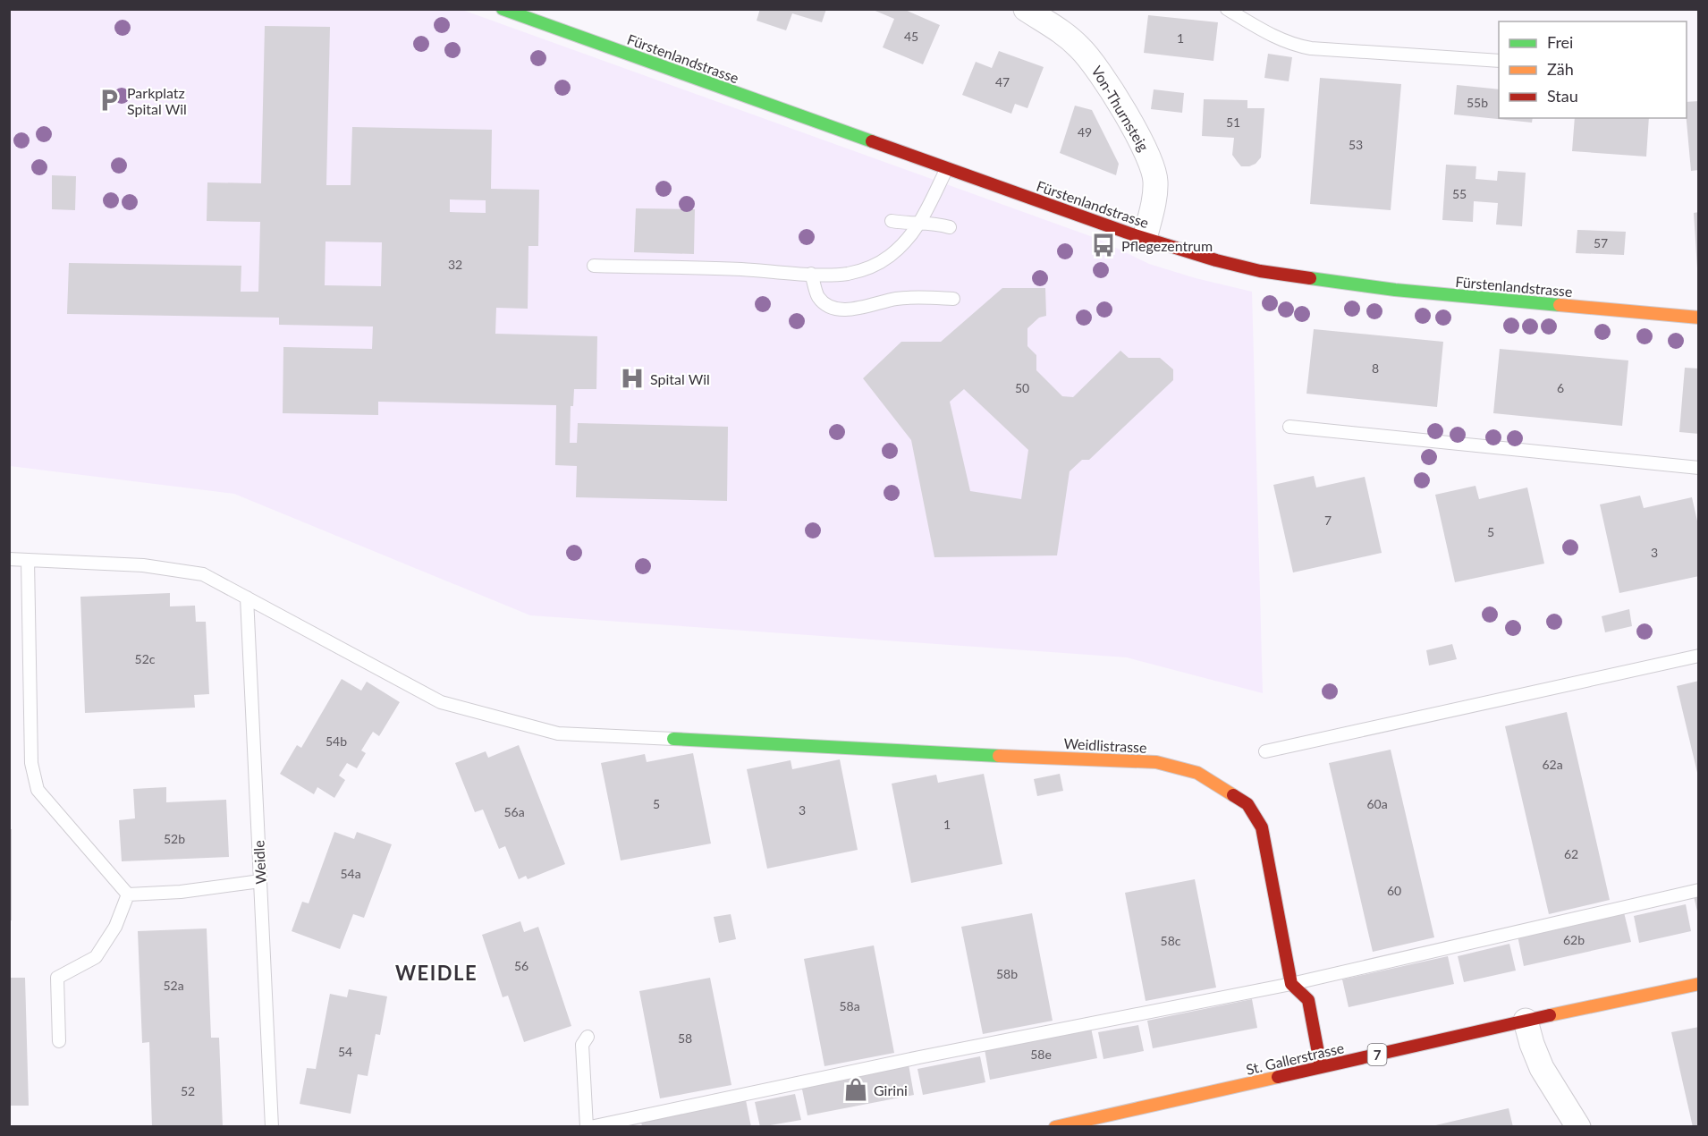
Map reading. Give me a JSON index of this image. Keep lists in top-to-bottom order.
{
  "streets": {
    "street": [
      "Fürstenlandstrasse",
      "Von-Thurnsteig",
      "Weidlistrasse",
      "7",
      "St. Gallerstrasse"
    ],
    "lane": ["Weidle"]
  },
  "crossings": [
    ["Fürstenlandstrasse", "Von-Thurnsteig"]
  ],
  "districts": ["WEIDLE"],
  "places": {
    "parking": ["Parkplatz Spital Wil"],
    "bus stop": ["Pflegezentrum"],
    "hospital": ["Spital Wil"],
    "shop": ["Girini"]
  },
  "house_numbers": [
    "45",
    "1",
    "47",
    "55b",
    "51",
    "49",
    "53",
    "55",
    "57",
    "32",
    "8",
    "50",
    "6",
    "7",
    "5",
    "3",
    "52c",
    "54b",
    "62a",
    "5",
    "60a",
    "3",
    "56a",
    "1",
    "52b",
    "62",
    "54a",
    "60",
    "62b",
    "58c",
    "56",
    "58b",
    "52a",
    "58a",
    "58",
    "54",
    "58e",
    "52"
  ],
  "legend": ["Frei", "Zäh", "Stau"]
}
